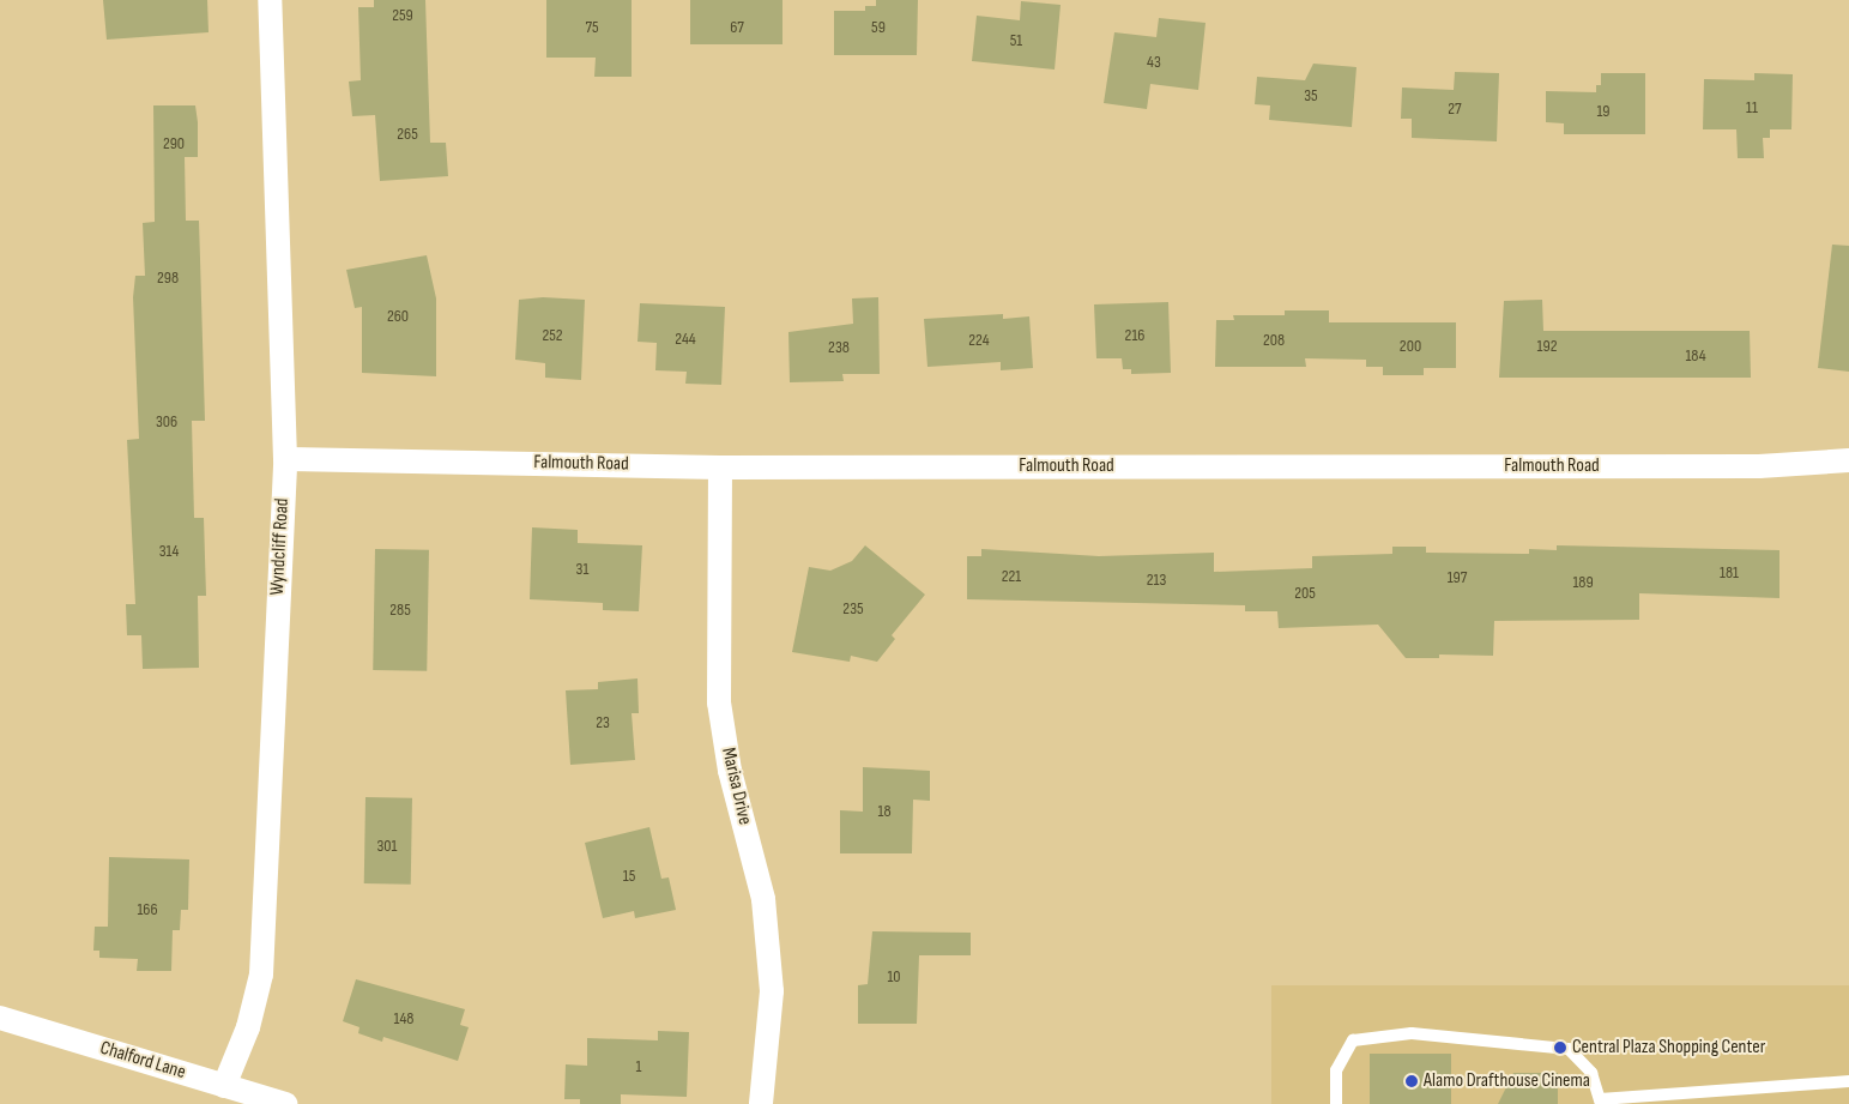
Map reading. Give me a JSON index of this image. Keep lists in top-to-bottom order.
{
  "streets": {
    "street": [
      "Falmouth Road",
      "Wyndcliff Road",
      "Marisa Drive",
      "Chalford Lane"
    ]
  },
  "crossings": [
    ["Falmouth Road", "Wyndcliff Road"],
    ["Falmouth Road", "Marisa Drive"],
    ["Wyndcliff Road", "Chalford Lane"]
  ],
  "places": ["Central Plaza Shopping Center", "Alamo Drafthouse Cinema"],
  "house_numbers": [
    "259",
    "75",
    "67",
    "59",
    "51",
    "43",
    "35",
    "11",
    "27",
    "19",
    "265",
    "290",
    "298",
    "260",
    "252",
    "216",
    "244",
    "224",
    "208",
    "200",
    "192",
    "238",
    "184",
    "306",
    "314",
    "31",
    "181",
    "221",
    "197",
    "213",
    "189",
    "205",
    "235",
    "285",
    "23",
    "18",
    "301",
    "15",
    "166",
    "10",
    "148",
    "1"
  ]
}
